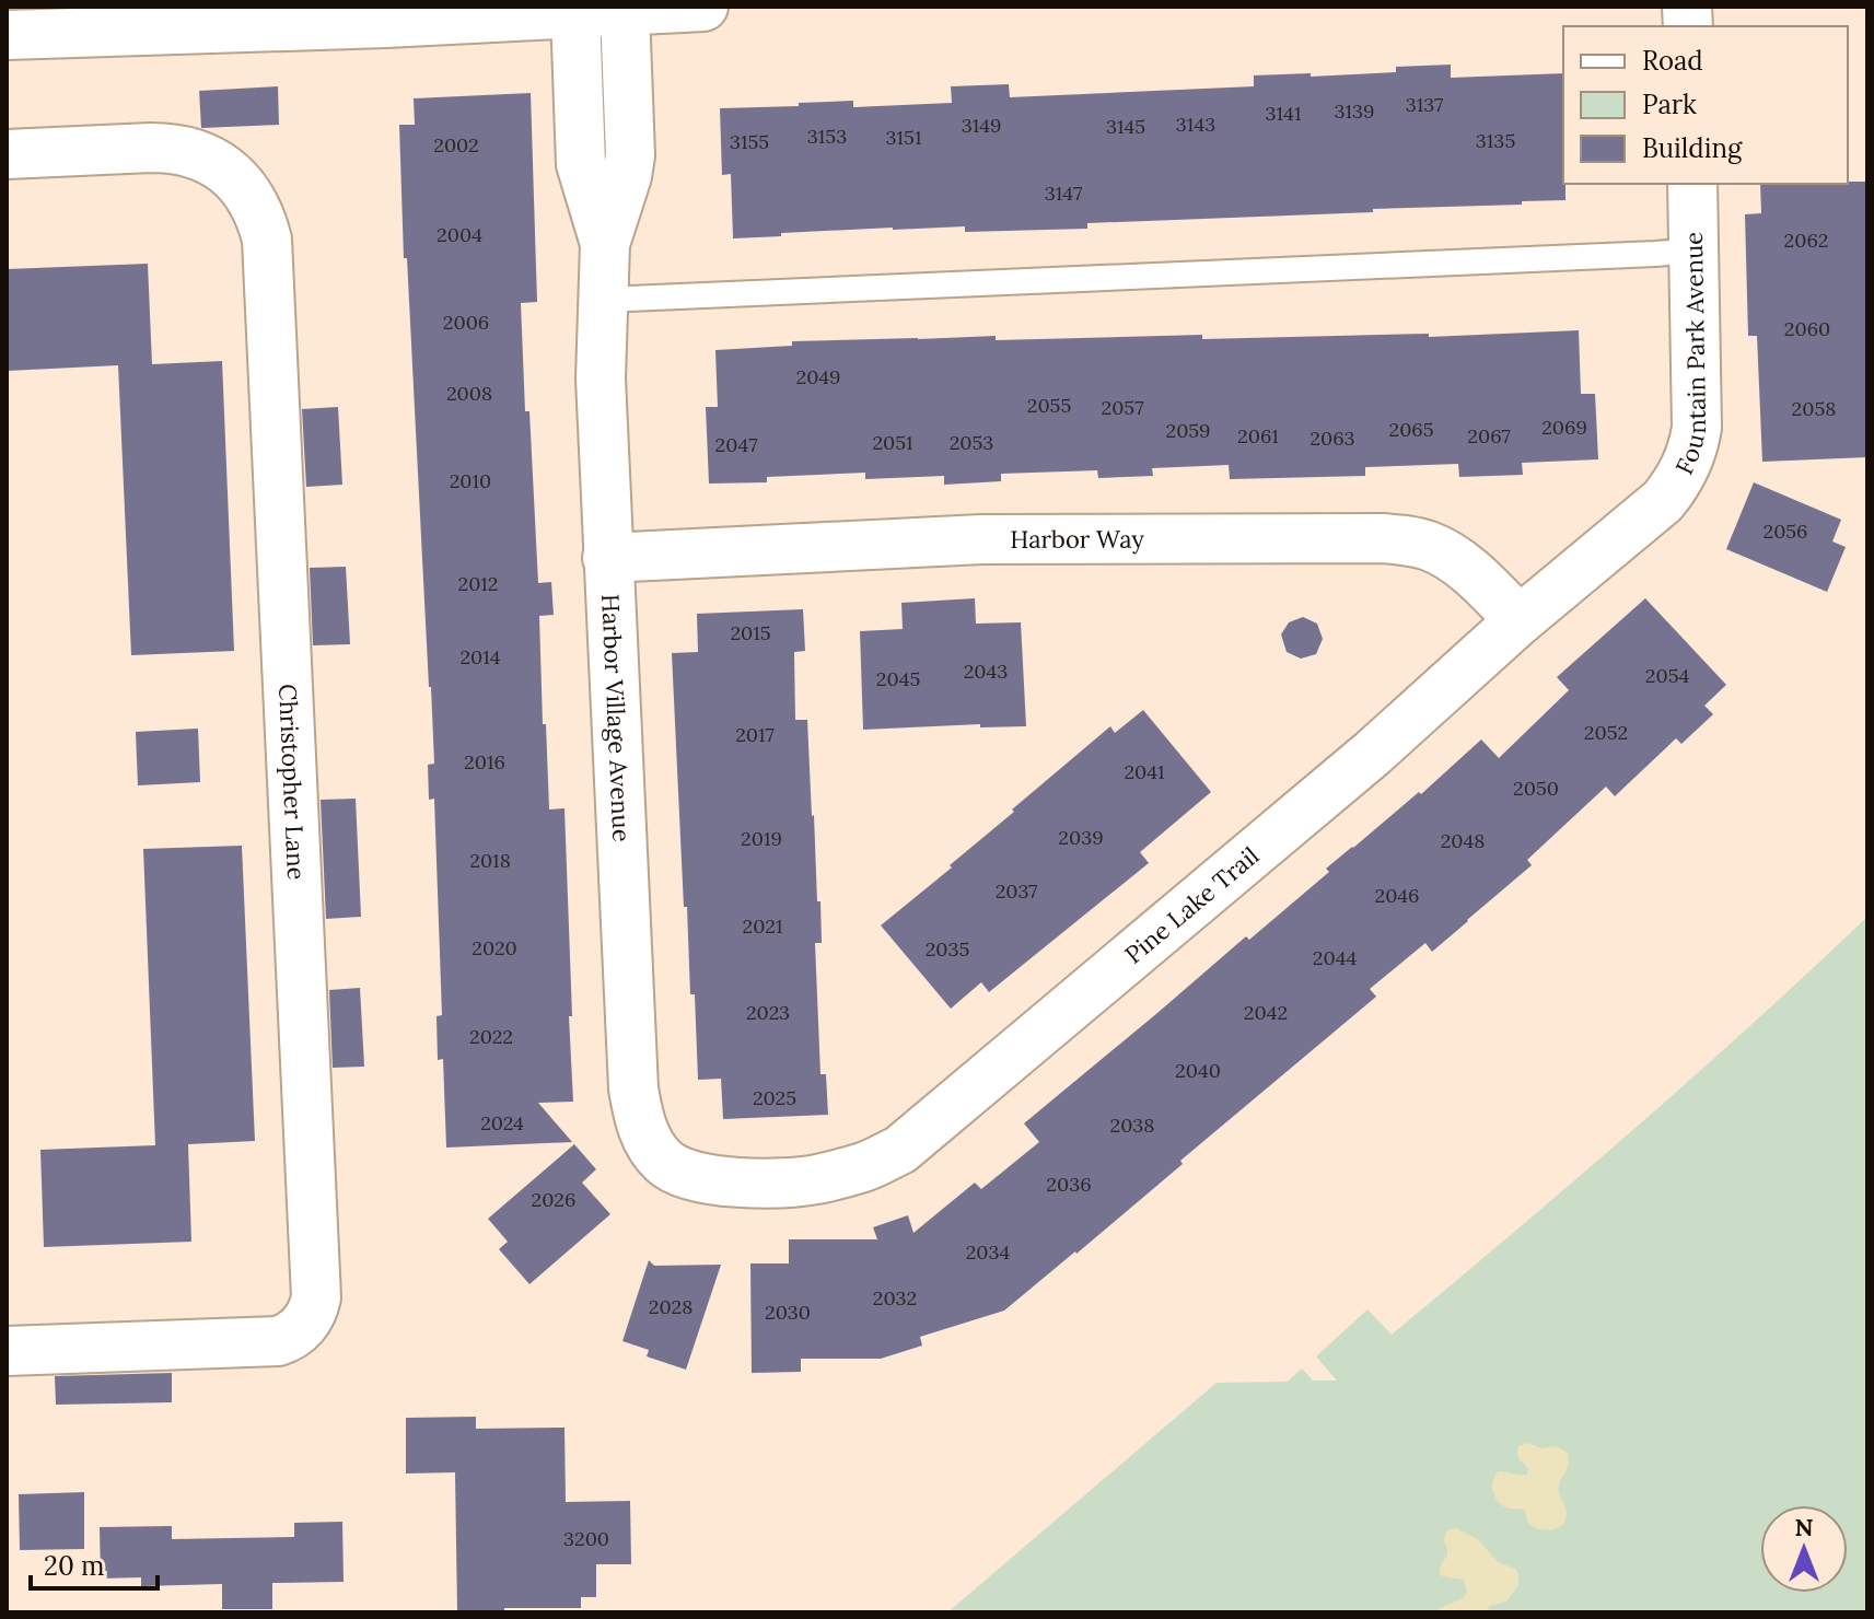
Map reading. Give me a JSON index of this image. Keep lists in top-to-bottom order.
{
  "streets": {
    "street": [
      "Fountain Park Avenue",
      "Harbor Way",
      "Harbor Village Avenue",
      "Christopher Lane",
      "Pine Lake Trail"
    ]
  },
  "crossings": [
    ["Fountain Park Avenue", "Pine Lake Trail"],
    ["Harbor Way", "Harbor Village Avenue"],
    ["Harbor Way", "Pine Lake Trail"],
    ["Harbor Village Avenue", "Pine Lake Trail"]
  ],
  "house_numbers": [
    "3137",
    "3139",
    "3141",
    "3143",
    "3149",
    "3145",
    "3153",
    "3151",
    "3135",
    "3155",
    "2002",
    "3147",
    "2004",
    "2062",
    "2006",
    "2060",
    "2049",
    "2008",
    "2055",
    "2057",
    "2058",
    "2069",
    "2065",
    "2059",
    "2061",
    "2067",
    "2063",
    "2051",
    "2053",
    "2047",
    "2010",
    "2056",
    "2012",
    "2015",
    "2014",
    "2043",
    "2054",
    "2045",
    "2052",
    "2017",
    "2016",
    "2041",
    "2050",
    "2039",
    "2019",
    "2048",
    "2018",
    "2037",
    "2046",
    "2021",
    "2020",
    "2035",
    "2044",
    "2023",
    "2042",
    "2022",
    "2040",
    "2025",
    "2024",
    "2038",
    "2036",
    "2026",
    "2034",
    "2032",
    "2028",
    "2030",
    "3200"
  ],
  "legend": ["Road", "Park", "Building"],
  "scale_bar": "20 m",
  "north": "top"
}
